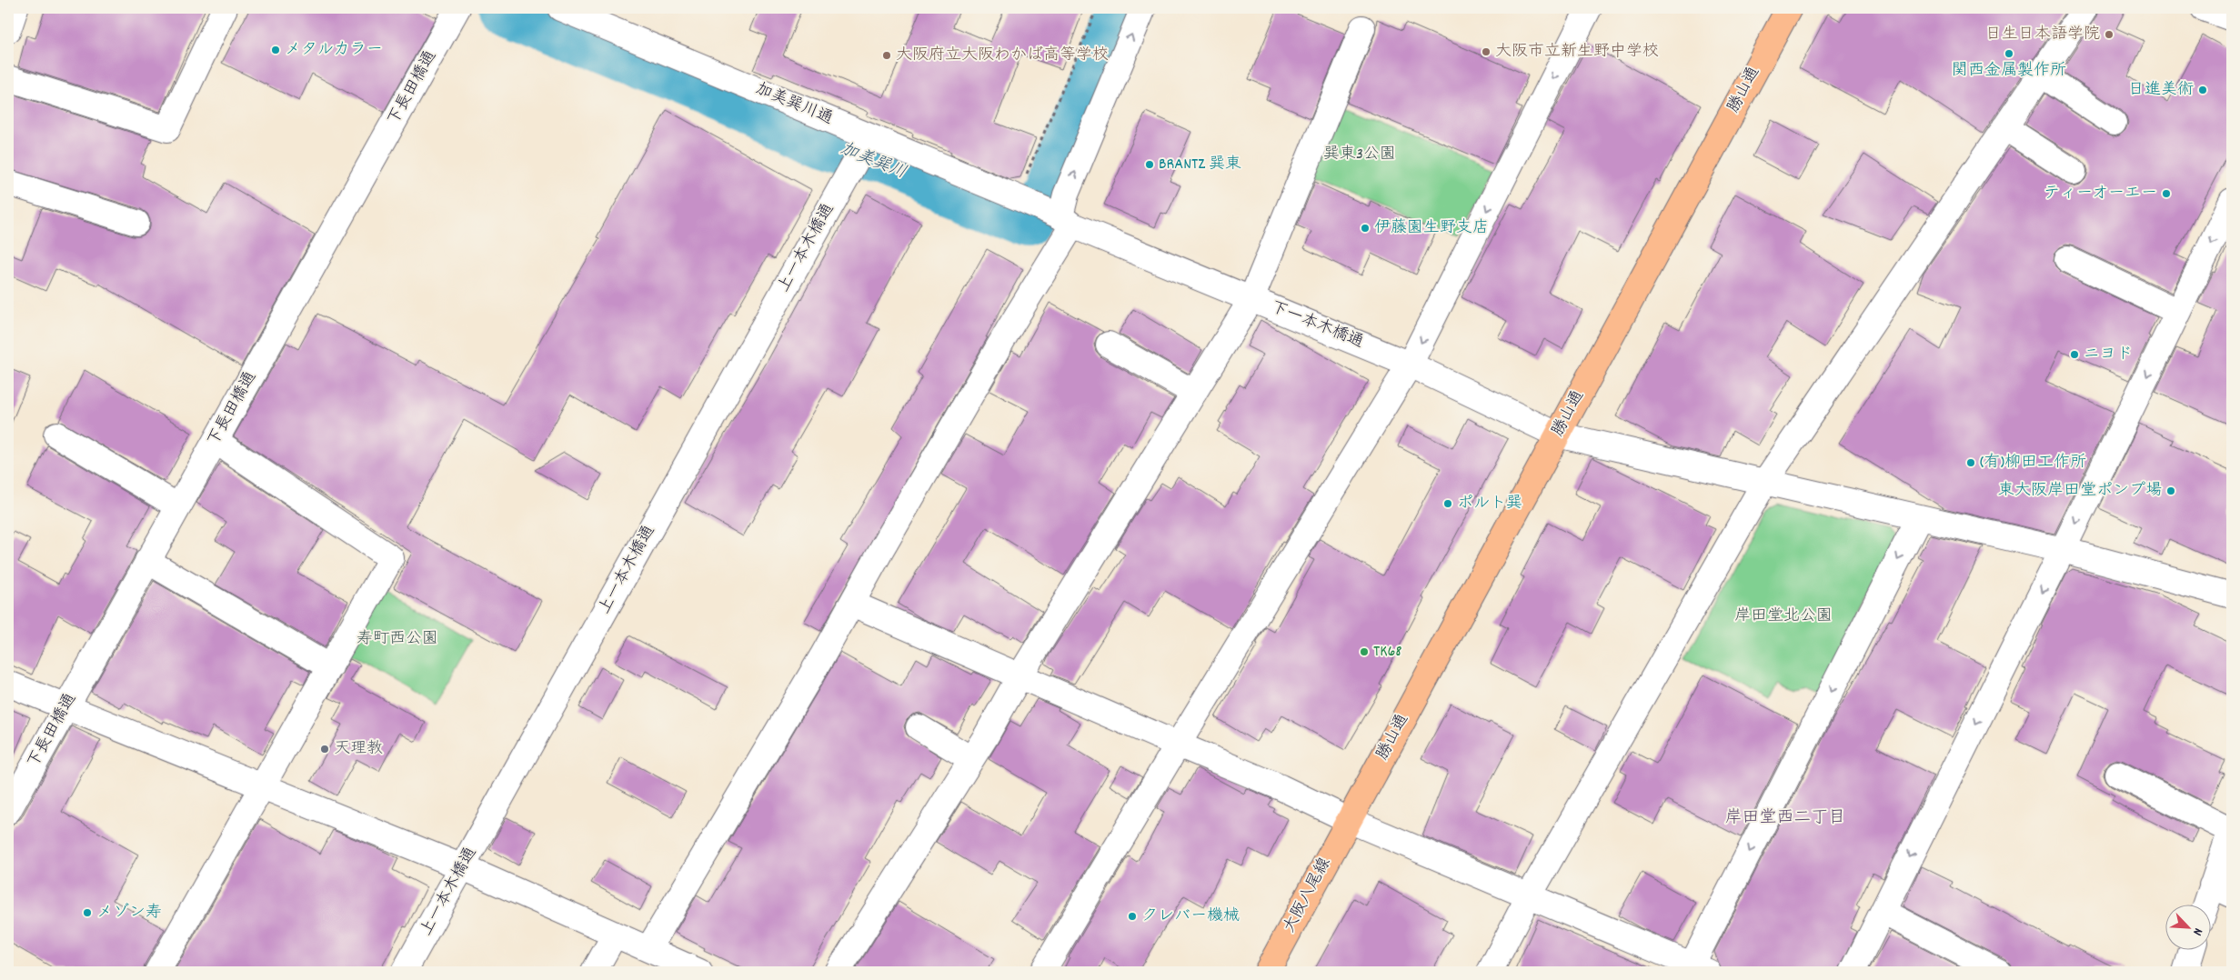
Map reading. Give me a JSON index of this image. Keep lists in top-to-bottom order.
{
  "streets": {
    "main road": ["勝山通", "大阪八尾線"],
    "street": [
      "下長田橋通",
      "加美巽川通",
      "上一本木橋通",
      "下一本木橋通"
    ]
  },
  "crossings": [
    ["勝山通", "下一本木橋通"],
    ["勝山通", "大阪八尾線"],
    ["加美巽川通", "上一本木橋通"],
    ["加美巽川通", "下一本木橋通"]
  ],
  "districts": ["岸田堂西二丁目"],
  "water": ["加美巽川"],
  "parks": ["巽東3公園", "岸田堂北公園", "寿町西公園"],
  "places": [
    "日生日本語学院",
    "メタルカラー",
    "大阪市立新生野中学校",
    "関西金属製作所",
    "大阪府立大阪わかば高等学校",
    "日進美術",
    "BRANTZ 巽東",
    "ティーオーエー",
    "伊藤園生野支店",
    "ニヨド",
    "(有)柳田工作所",
    "東大阪岸田堂ポンプ場",
    "ポルト巽",
    "TK68",
    "天理教",
    "メゾン寿",
    "クレバー機械"
  ],
  "north": "bottom right"
}
